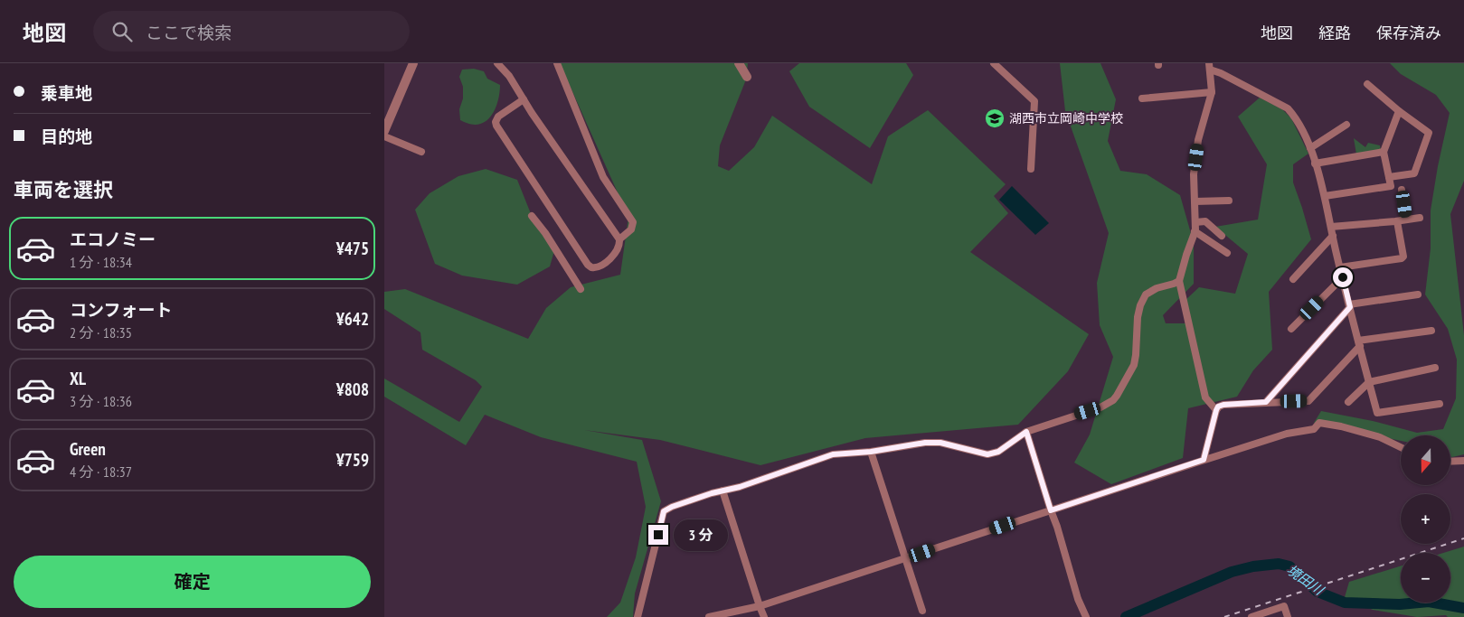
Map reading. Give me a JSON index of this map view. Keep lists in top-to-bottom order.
{
  "water": ["境田川"],
  "places": {
    "school or university": ["湖西市立岡崎中学校"]
  },
  "north": "bottom",
  "page": {
    "header": "地図",
    "search": "ここで検索",
    "nav": ["地図", "経路", "保存済み"],
    "banner": ["乗車地", "目的地"],
    "heading": "車両を選択",
    "list": [
      {
        "name": "エコノミー",
        "note": "1 分 · 18:34",
        "value": "¥475"
      },
      {
        "name": "コンフォート",
        "note": "2 分 · 18:35",
        "value": "¥642"
      },
      {
        "name": "XL",
        "note": "3 分 · 18:36",
        "value": "¥808"
      },
      {
        "name": "Green",
        "note": "4 分 · 18:37",
        "value": "¥759"
      }
    ],
    "map_buttons": ["+", "−"],
    "bubble": "3 分",
    "buttons": "確定"
  }
}
